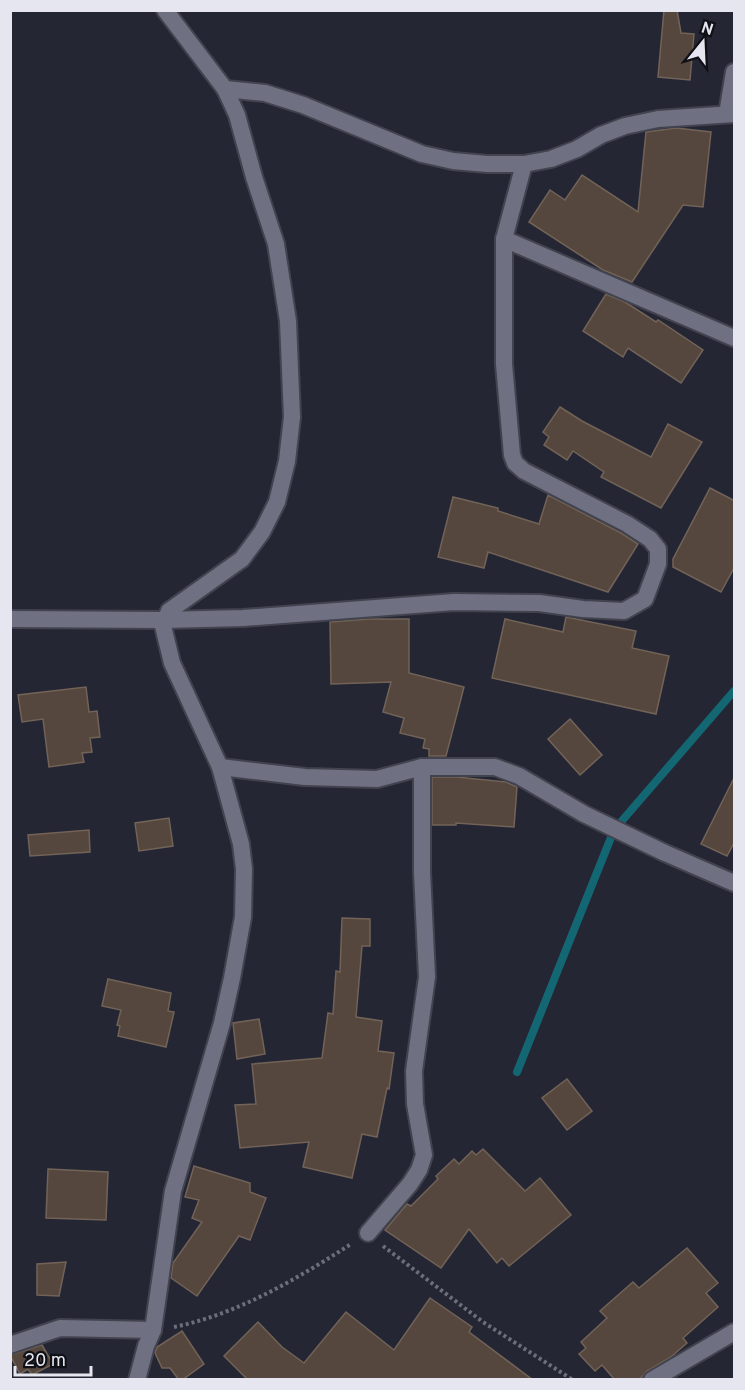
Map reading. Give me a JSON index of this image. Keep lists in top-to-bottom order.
{
  "scale_bar": "20 m",
  "north": "top"
}
